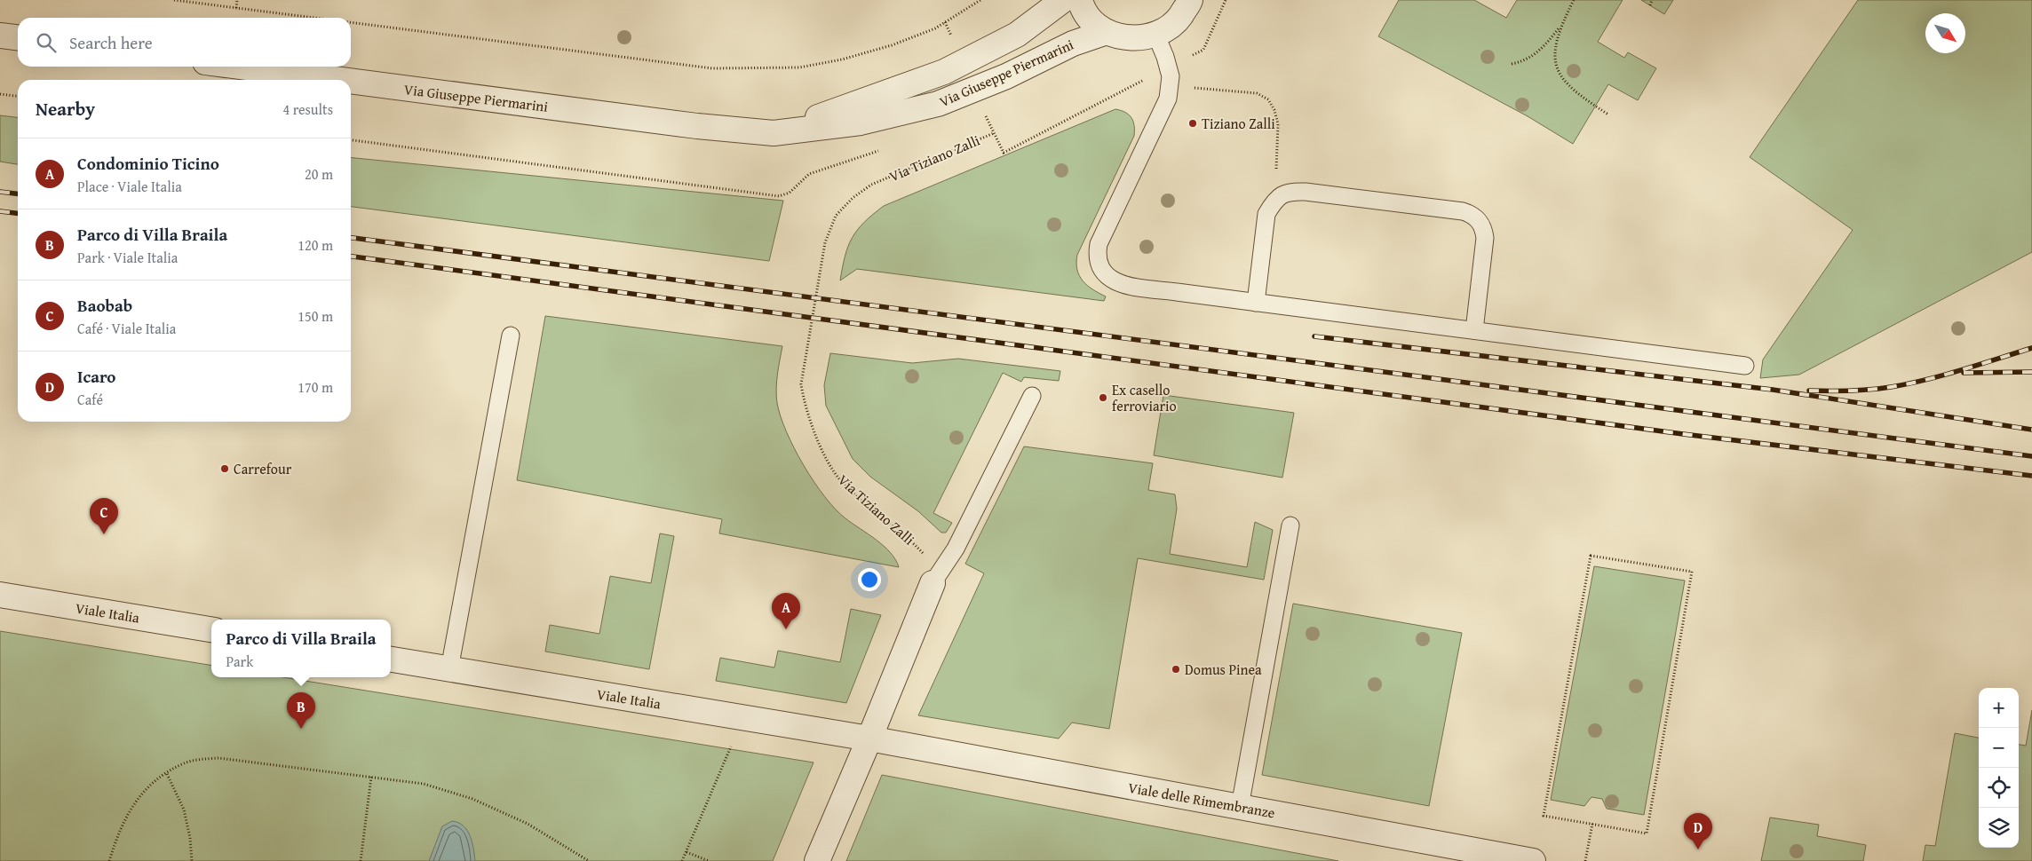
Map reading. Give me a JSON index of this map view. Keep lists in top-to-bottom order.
{
  "streets": {
    "street": ["Via Giuseppe Piermarini", "Viale Italia", "Viale delle Rimembranze"],
    "path": ["Via Tiziano Zalli"]
  },
  "crossings": [
    ["Viale Italia", "Viale delle Rimembranze"]
  ],
  "places": [
    "Tiziano Zalli",
    "Ex casello ferroviario",
    "Carrefour",
    "Domus Pinea"
  ],
  "north": "bottom right",
  "page": {
    "search": "Search here",
    "heading": ["Nearby", "4 results"],
    "list": [
      {
        "mark": "A",
        "name": "Condominio Ticino",
        "note": "Place · Viale Italia",
        "value": "20 m"
      },
      {
        "mark": "B",
        "name": "Parco di Villa Braila",
        "note": "Park · Viale Italia",
        "value": "120 m"
      },
      {
        "mark": "C",
        "name": "Baobab",
        "note": "Café · Viale Italia",
        "value": "150 m"
      },
      {
        "mark": "D",
        "name": "Icaro",
        "note": "Café",
        "value": "170 m"
      }
    ],
    "pins": [
      "C",
      "A",
      "B",
      "D"
    ],
    "popup": ["Parco di Villa Braila", "Park"],
    "map_buttons": ["+", "−"]
  }
}
